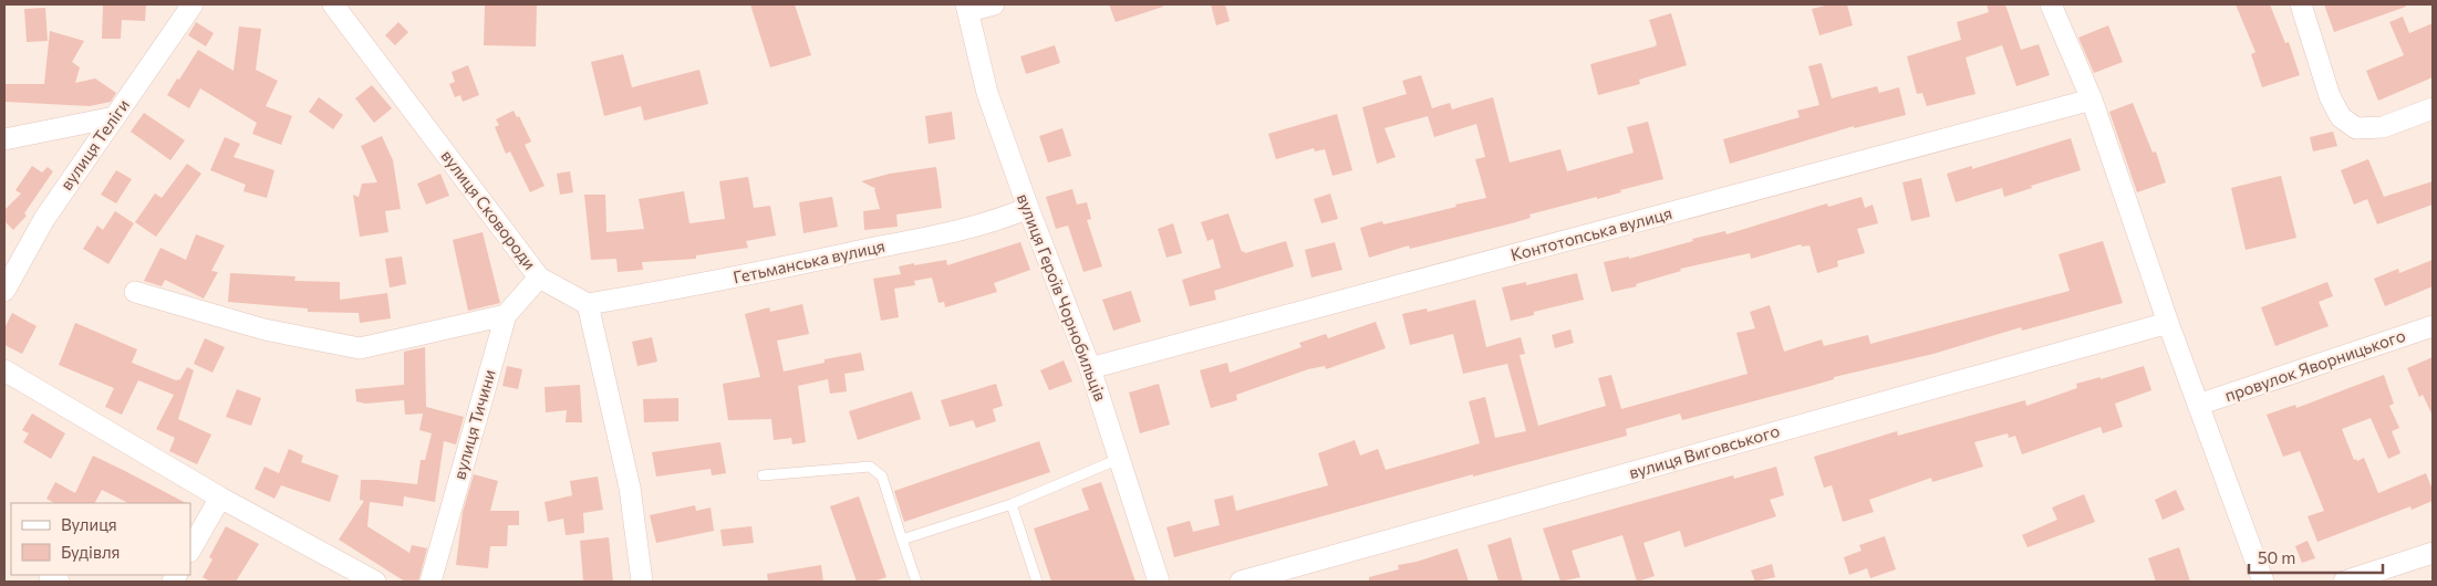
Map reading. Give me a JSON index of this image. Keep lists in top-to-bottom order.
{
  "streets": {
    "street": [
      "вулиця Теліги",
      "вулиця Сковороди",
      "Контотопська вулиця",
      "Гетьманська вулиця",
      "вулиця Героїв Чорнобильців",
      "провулок Яворницького",
      "вулиця Тичини",
      "вулиця Виговського"
    ]
  },
  "crossings": [
    ["вулиця Сковороди", "Гетьманська вулиця"],
    ["вулиця Сковороди", "вулиця Тичини"],
    ["Контотопська вулиця", "вулиця Героїв Чорнобильців"],
    ["Гетьманська вулиця", "вулиця Героїв Чорнобильців"]
  ],
  "legend": ["Вулиця", "Будівля"],
  "scale_bar": "50 m"
}
